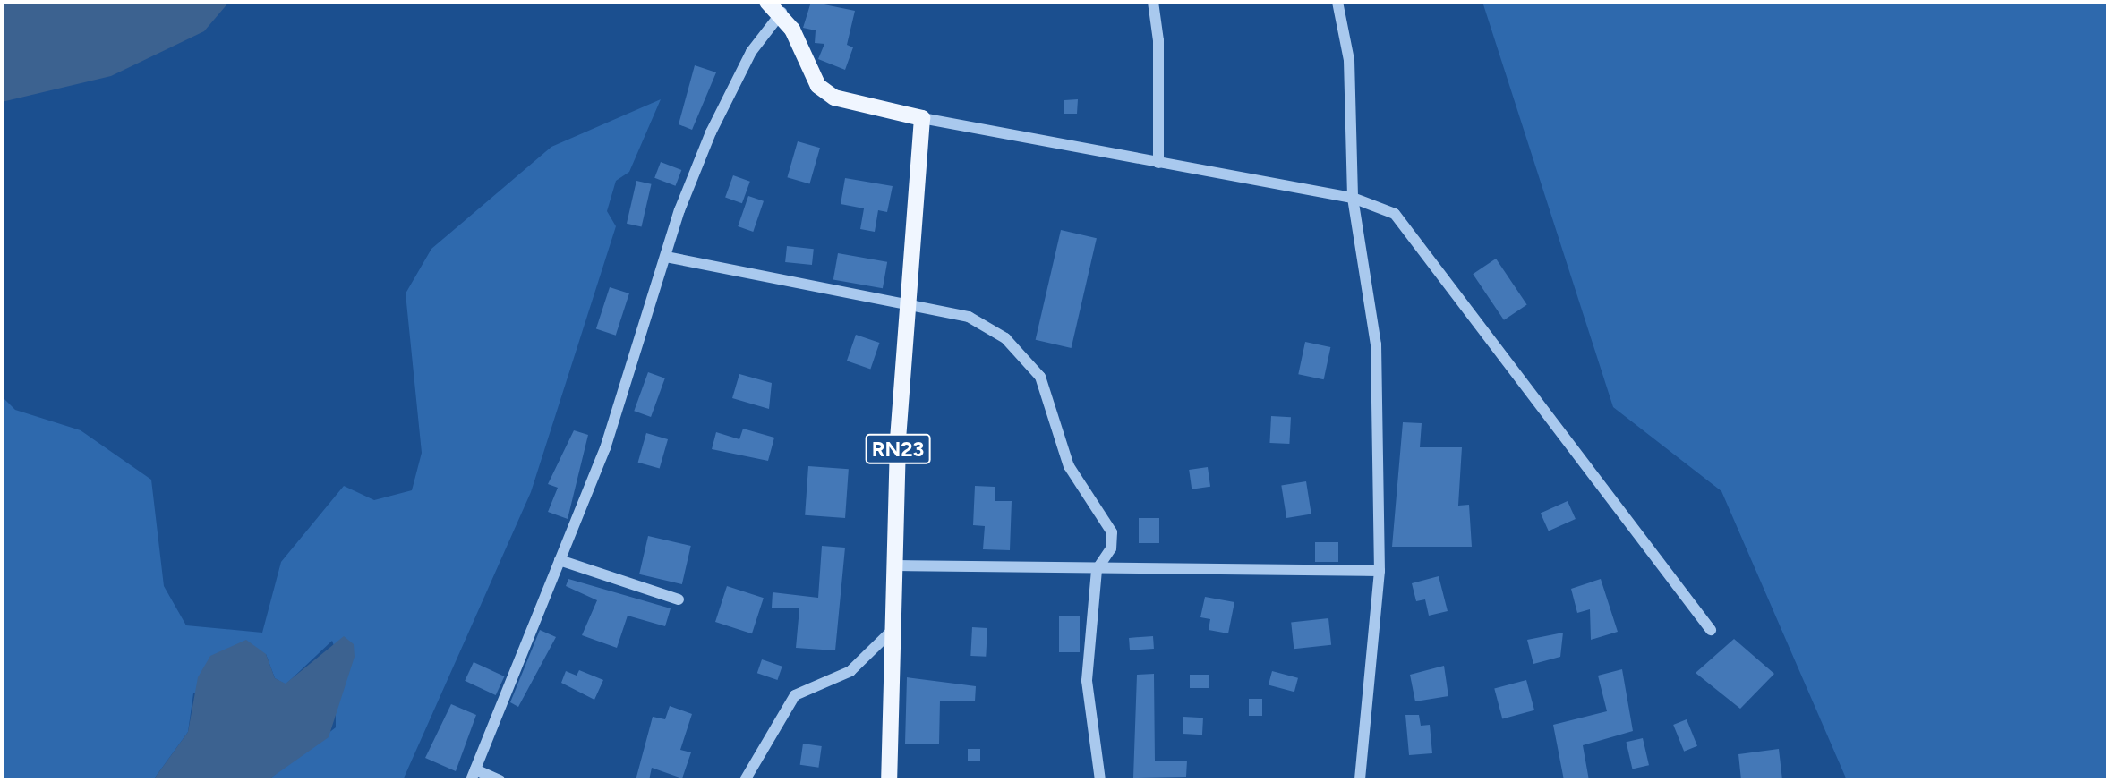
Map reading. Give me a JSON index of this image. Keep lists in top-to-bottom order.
{
  "streets": {
    "main road": ["RN23"]
  }
}
